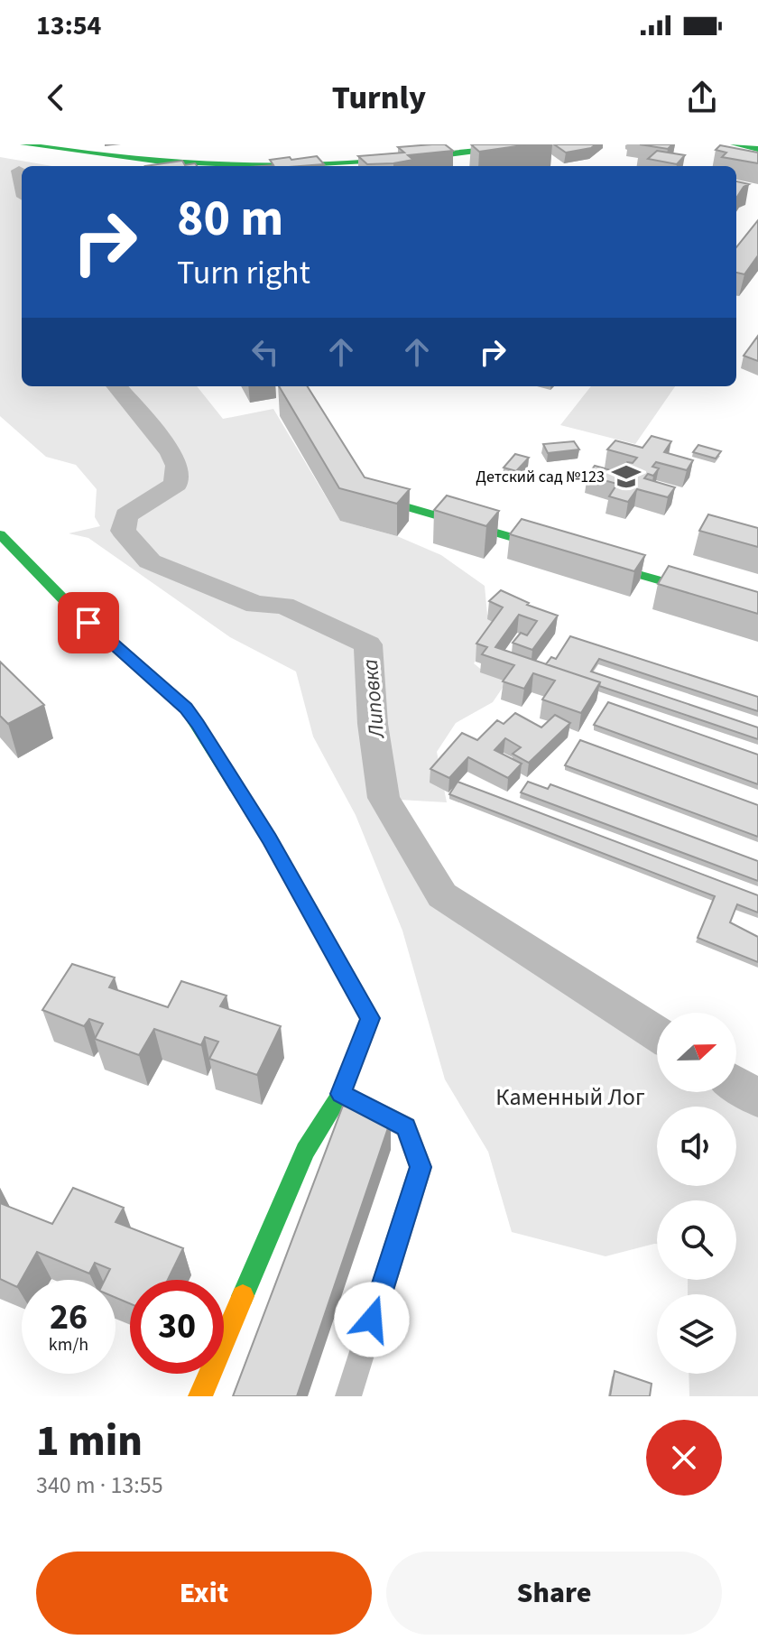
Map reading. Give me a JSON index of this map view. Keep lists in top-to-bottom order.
{
  "water": ["Липовка"],
  "parks": ["Каменный Лог"],
  "places": {
    "school or university": ["Детский сад №123"]
  },
  "north": "right",
  "page": {
    "status": "13:54",
    "header": "Turnly",
    "turn": ["80 m", "Turn right"],
    "speed": "26 km/h",
    "limit": "30",
    "heading": ["1 min", "340 m · 13:55"],
    "buttons": ["Exit", "Share"]
  }
}
